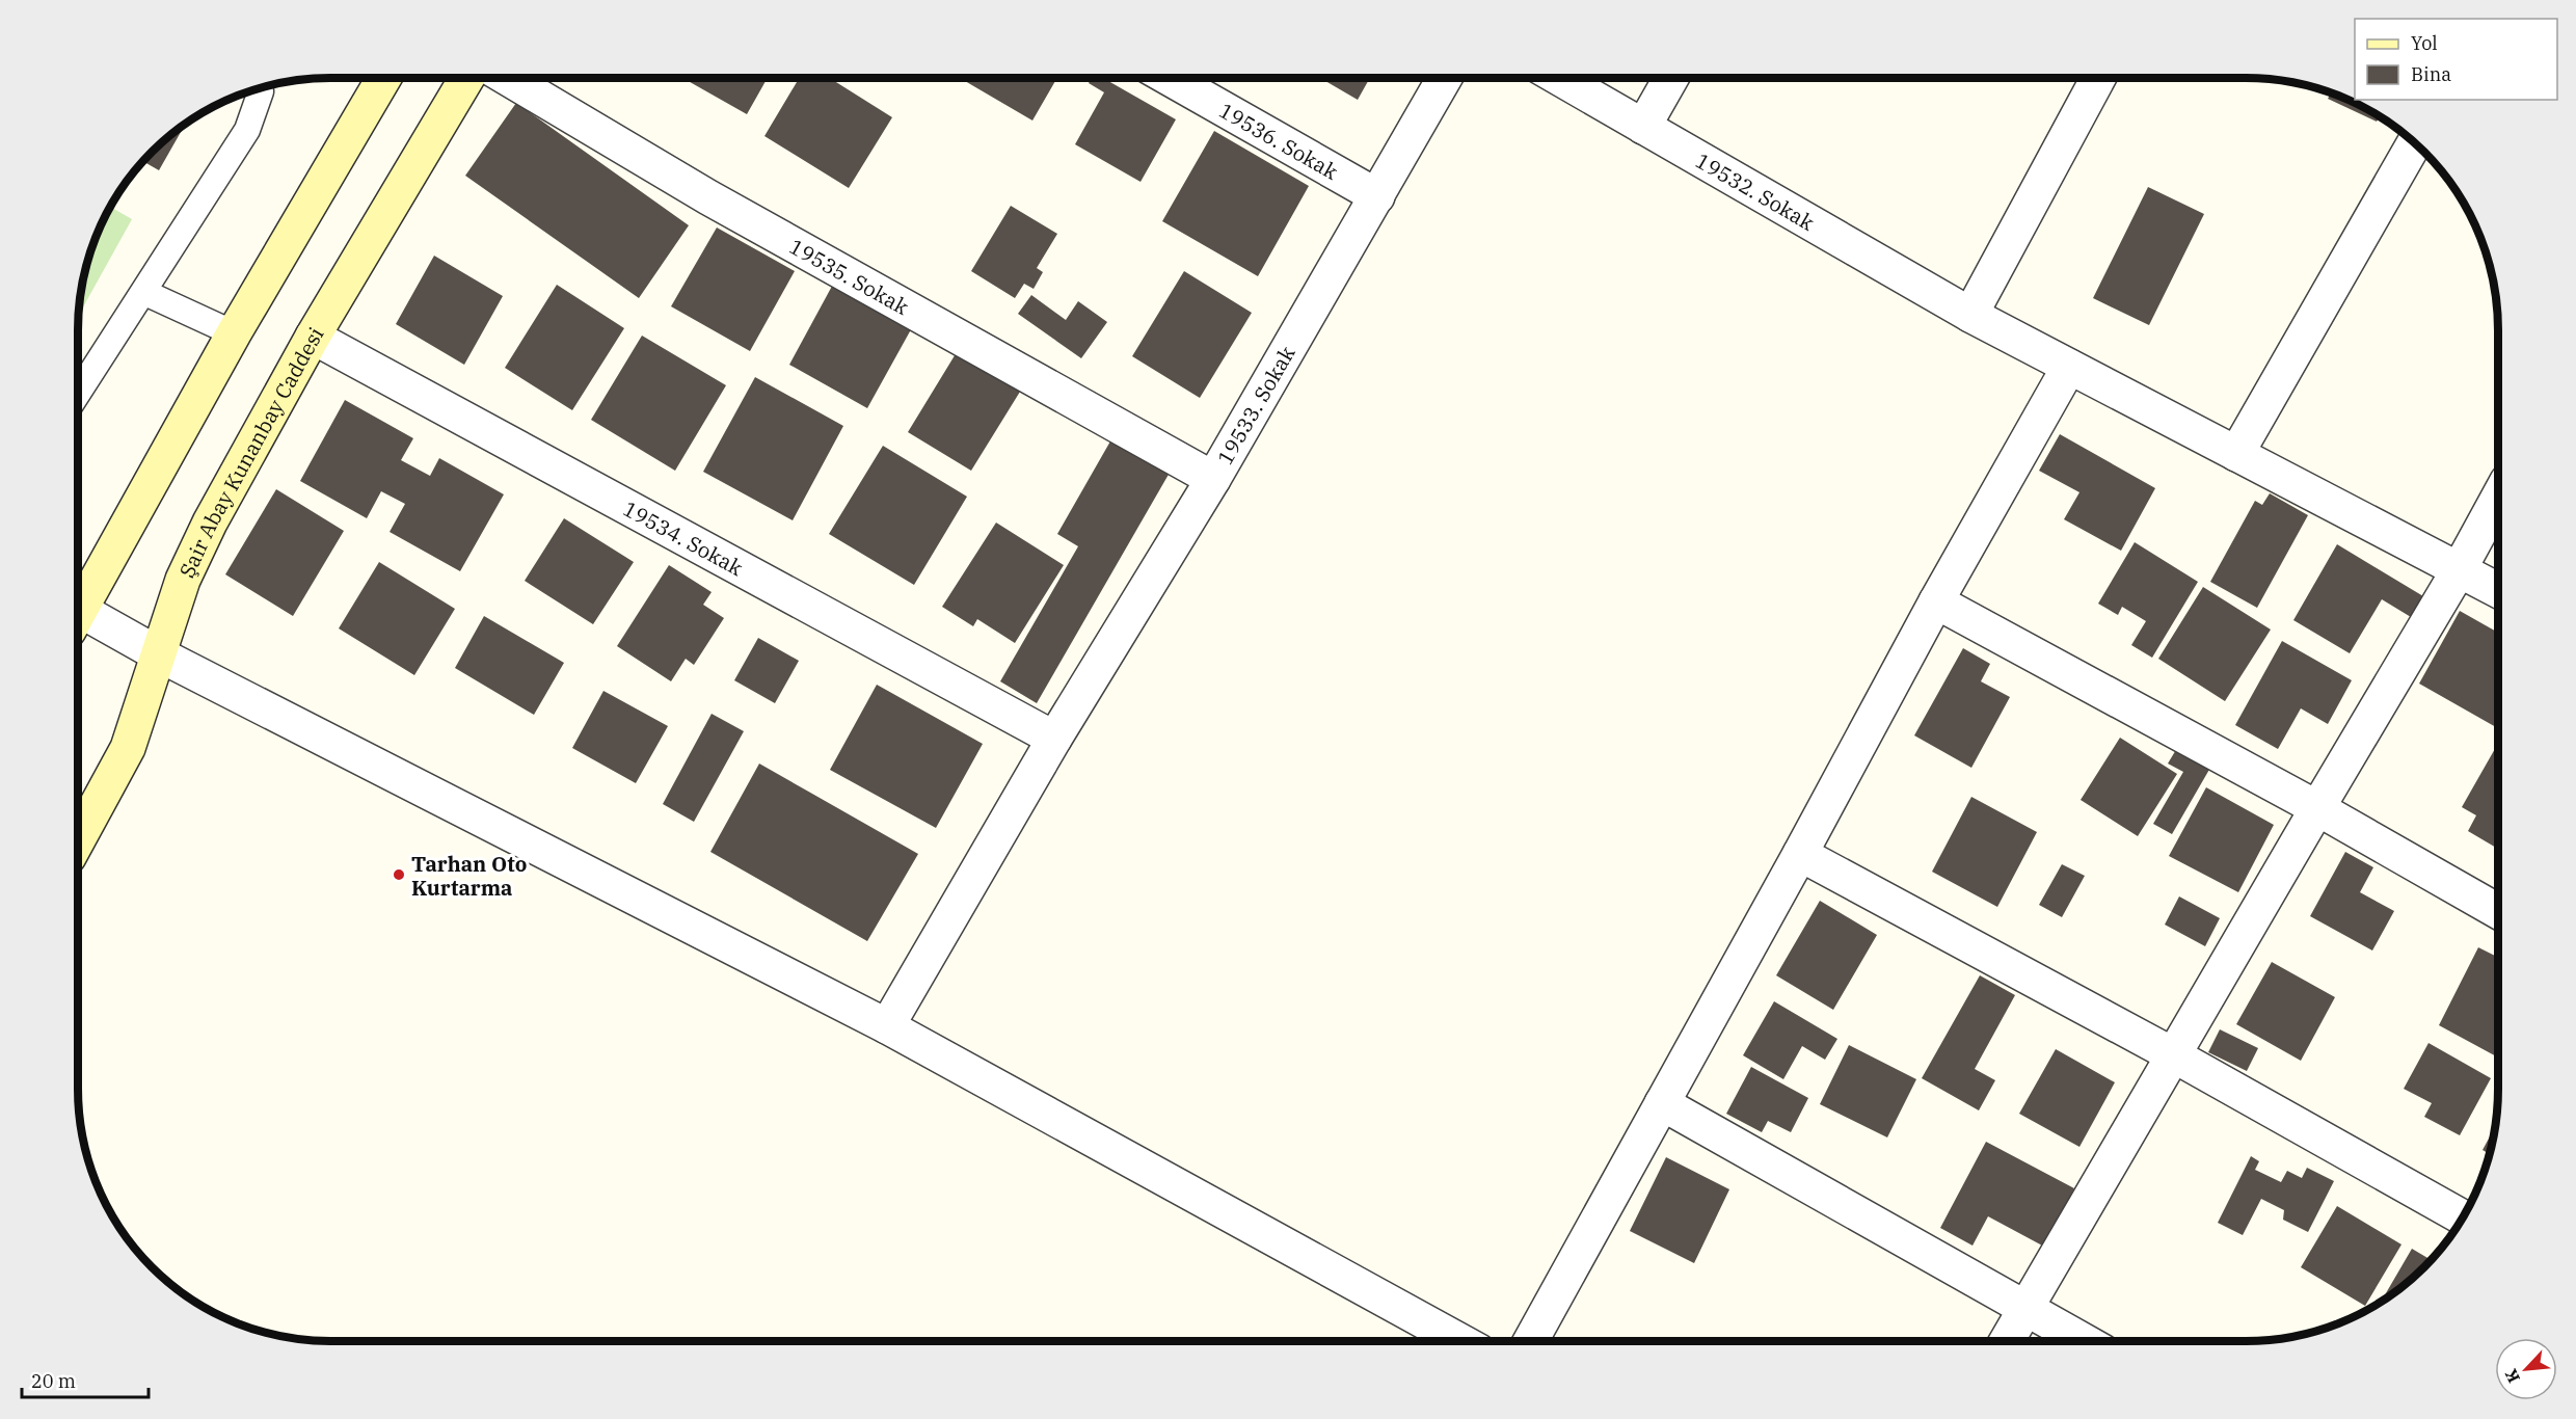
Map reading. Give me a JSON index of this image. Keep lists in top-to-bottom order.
{
  "streets": {
    "street": [
      "19536. Sokak",
      "19532. Sokak",
      "19535. Sokak",
      "19533. Sokak",
      "Şair Abay Kunanbay Caddesi",
      "19534. Sokak"
    ]
  },
  "crossings": [
    ["19536. Sokak", "19533. Sokak"],
    ["19535. Sokak", "19533. Sokak"],
    ["19533. Sokak", "19534. Sokak"],
    ["Şair Abay Kunanbay Caddesi", "19534. Sokak"]
  ],
  "places": ["Tarhan Oto Kurtarma"],
  "legend": ["Yol", "Bina"],
  "scale_bar": "20 m",
  "north": "bottom left"
}
